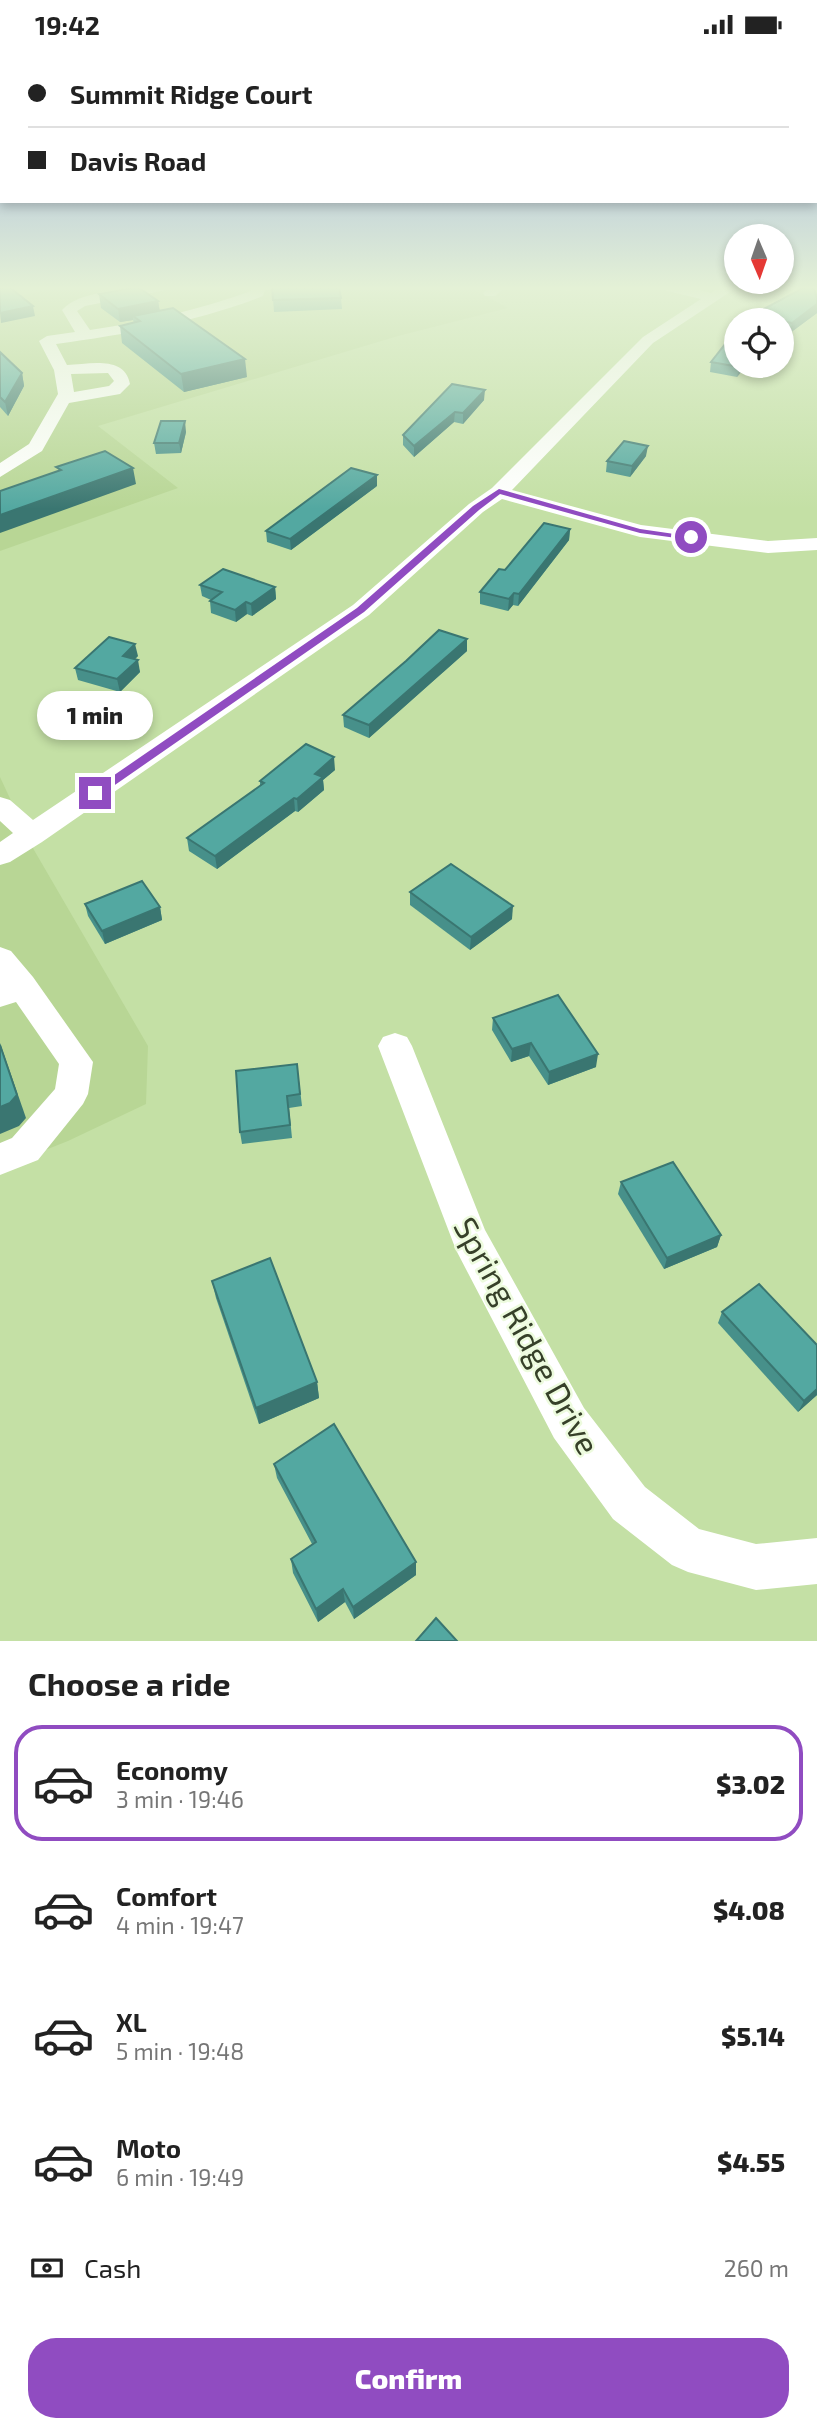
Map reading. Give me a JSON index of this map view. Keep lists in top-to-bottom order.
{
  "streets": {
    "street": ["Spring Ridge Drive"]
  },
  "north": "bottom",
  "page": {
    "status": "19:42",
    "banner": ["Summit Ridge Court", "Davis Road"],
    "bubble": "1 min",
    "heading": "Choose a ride",
    "list": [
      {
        "name": "Economy",
        "note": "3 min · 19:46",
        "value": "$3.02"
      },
      {
        "name": "Comfort",
        "note": "4 min · 19:47",
        "value": "$4.08"
      },
      {
        "name": "XL",
        "note": "5 min · 19:48",
        "value": "$5.14"
      },
      {
        "name": "Moto",
        "note": "6 min · 19:49",
        "value": "$4.55"
      }
    ],
    "pay": ["Cash", "260 m"],
    "buttons": "Confirm"
  }
}
